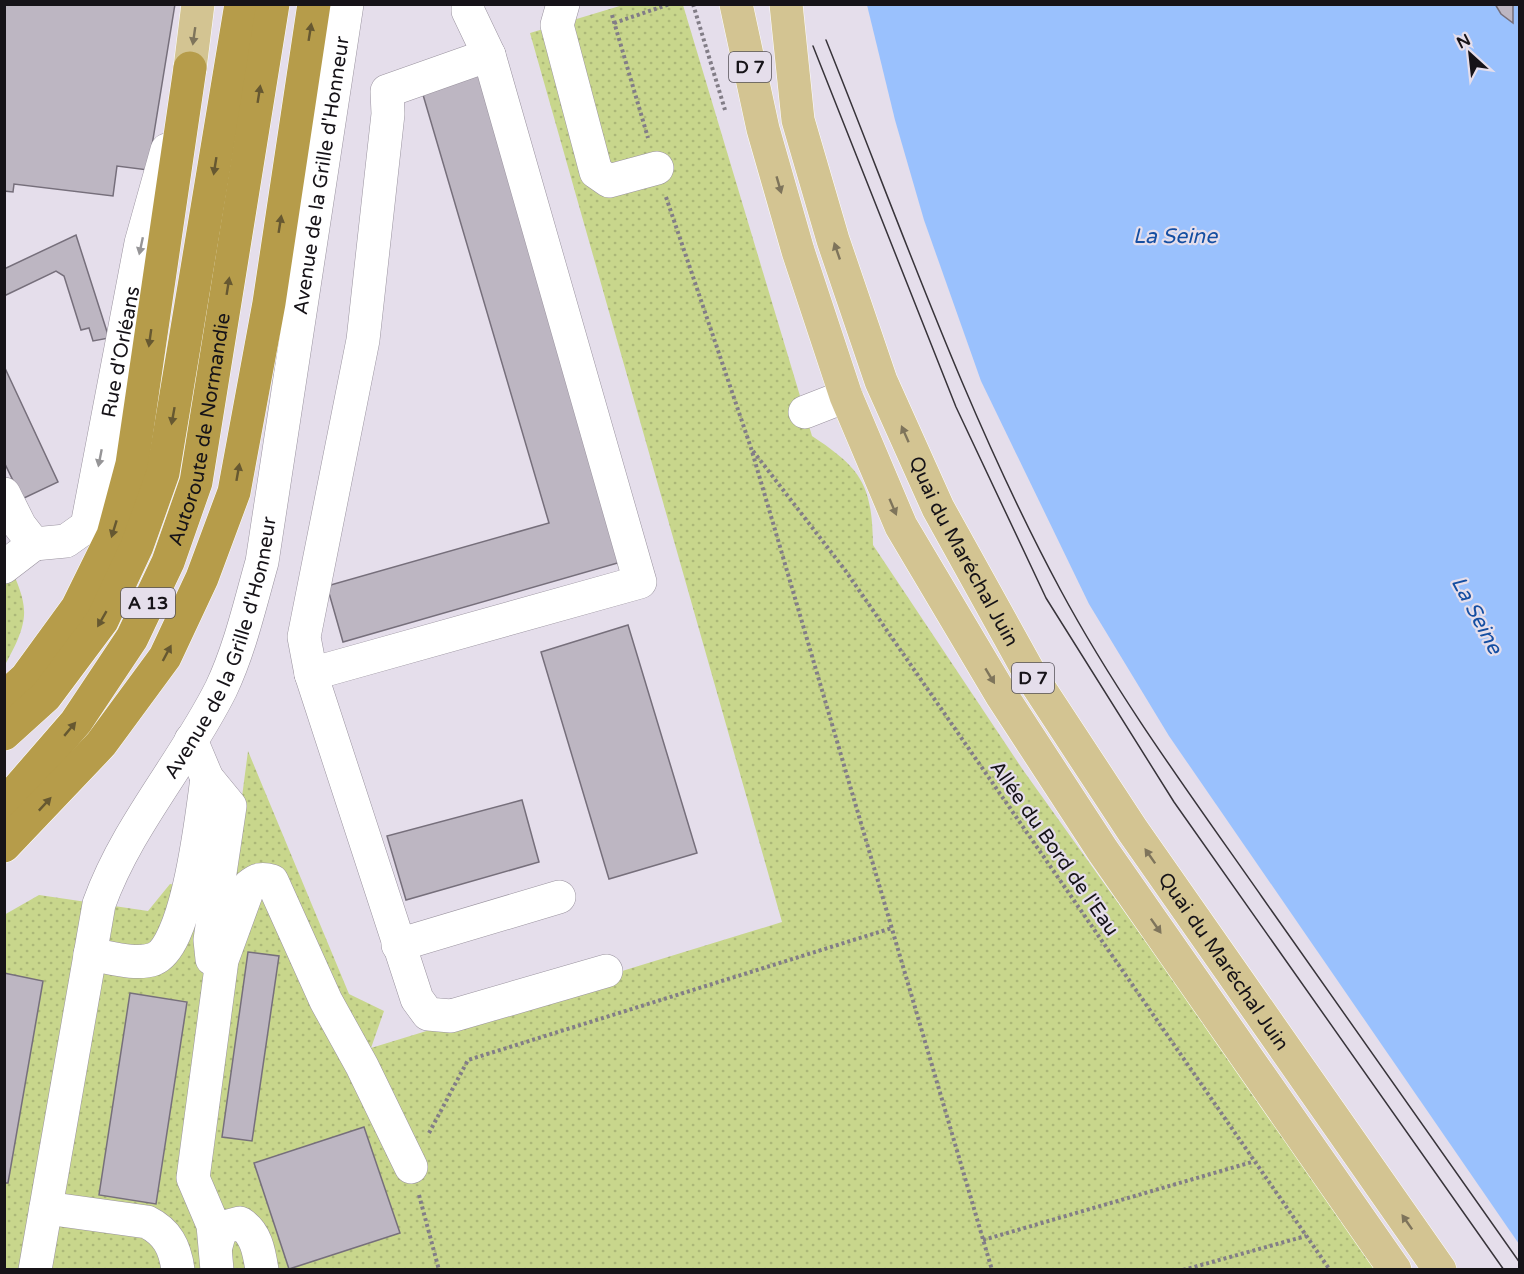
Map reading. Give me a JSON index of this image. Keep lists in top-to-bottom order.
{
  "streets": {
    "highway": ["Autoroute de Normandie", "A 13"],
    "main road": ["D 7", "Quai du Maréchal Juin"],
    "street": ["Avenue de la Grille d'Honneur", "Rue d'Orléans"],
    "path": ["Allée du Bord de l'Eau"]
  },
  "crossings": [
    ["D 7", "Quai du Maréchal Juin"]
  ],
  "water": ["La Seine"],
  "north": "top left"
}
